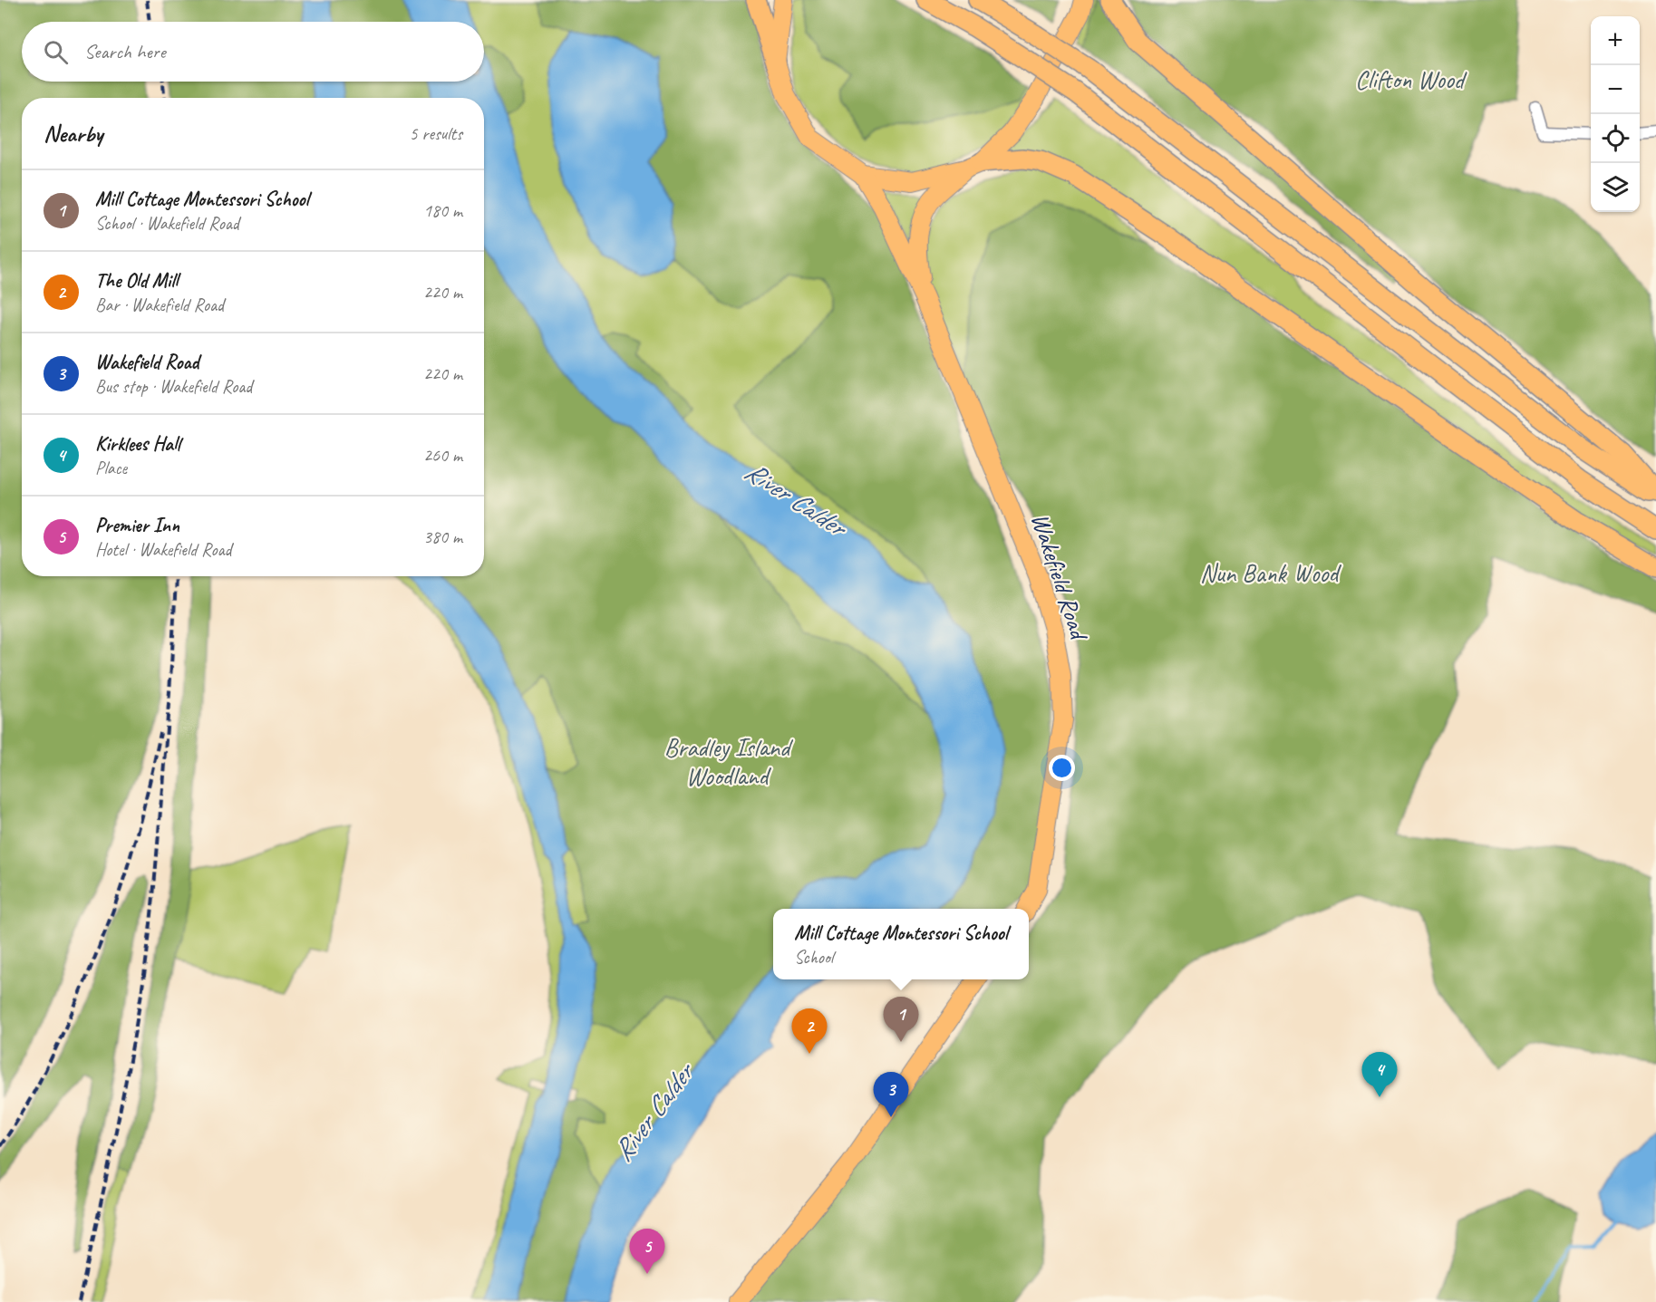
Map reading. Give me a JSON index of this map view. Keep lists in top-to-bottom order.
{
  "streets": {
    "highway": ["Wakefield Road"]
  },
  "water": ["River Calder"],
  "parks": ["Clifton Wood", "Nun Bank Wood", "Bradley Island Woodland"],
  "page": {
    "map_buttons": ["+", "−"],
    "search": "Search here",
    "heading": ["Nearby", "5 results"],
    "list": [
      {
        "mark": "1",
        "name": "Mill Cottage Montessori School",
        "note": "School · Wakefield Road",
        "value": "180 m"
      },
      {
        "mark": "2",
        "name": "The Old Mill",
        "note": "Bar · Wakefield Road",
        "value": "220 m"
      },
      {
        "mark": "3",
        "name": "Wakefield Road",
        "note": "Bus stop · Wakefield Road",
        "value": "220 m"
      },
      {
        "mark": "4",
        "name": "Kirklees Hall",
        "note": "Place",
        "value": "260 m"
      },
      {
        "mark": "5",
        "name": "Premier Inn",
        "note": "Hotel · Wakefield Road",
        "value": "380 m"
      }
    ],
    "popup": ["Mill Cottage Montessori School", "School"],
    "pins": [
      "1",
      "2",
      "4",
      "3",
      "5"
    ]
  }
}
